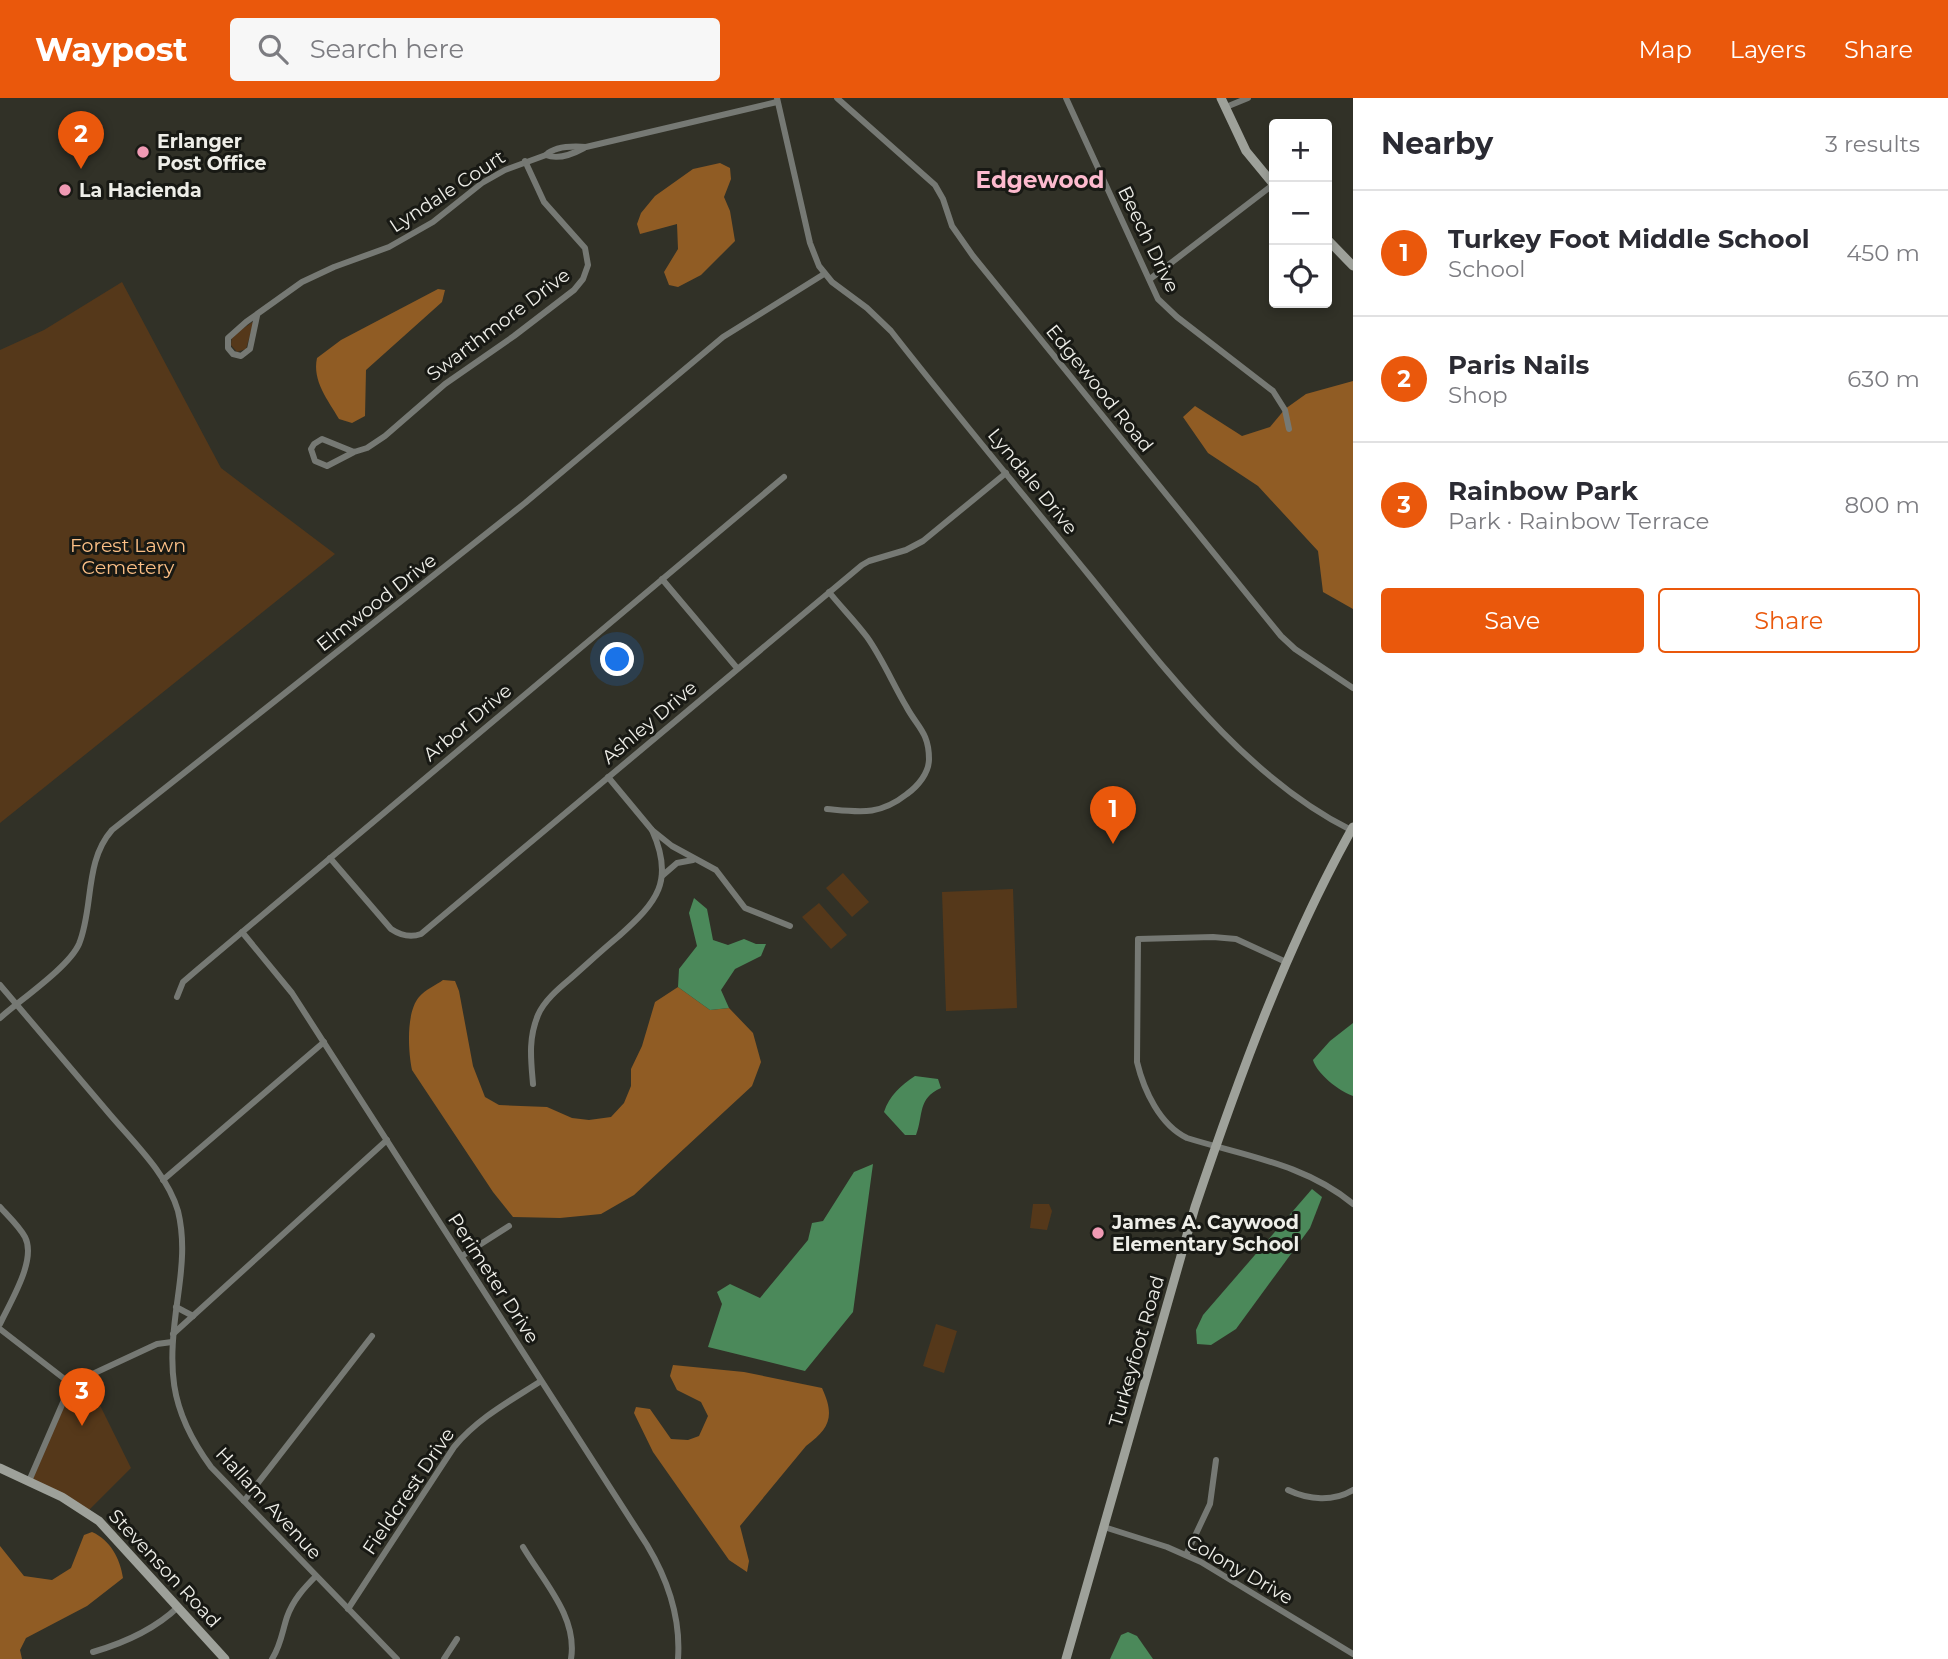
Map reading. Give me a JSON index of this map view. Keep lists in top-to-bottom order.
{
  "streets": {
    "main road": ["Turkeyfoot Road", "Stevenson Road"],
    "street": [
      "Lyndale Court",
      "Beech Drive",
      "Swarthmore Drive",
      "Edgewood Road",
      "Lyndale Drive",
      "Elmwood Drive",
      "Arbor Drive",
      "Ashley Drive",
      "Perimeter Drive",
      "Fieldcrest Drive",
      "Hallam Avenue",
      "Colony Drive"
    ]
  },
  "crossings": [
    ["Lyndale Court", "Swarthmore Drive"],
    ["Lyndale Court", "Lyndale Drive"],
    ["Lyndale Drive", "Elmwood Drive"],
    ["Lyndale Drive", "Ashley Drive"],
    ["Lyndale Drive", "Turkeyfoot Road"],
    ["Elmwood Drive", "Hallam Avenue"],
    ["Arbor Drive", "Ashley Drive"],
    ["Arbor Drive", "Perimeter Drive"],
    ["Perimeter Drive", "Fieldcrest Drive"],
    ["Turkeyfoot Road", "Colony Drive"],
    ["Fieldcrest Drive", "Hallam Avenue"]
  ],
  "districts": ["Edgewood"],
  "parks": ["Forest Lawn Cemetery"],
  "places": ["Erlanger Post Office", "La Hacienda", "James A. Caywood Elementary School"],
  "page": {
    "header": "Waypost",
    "search": "Search here",
    "nav": ["Map", "Layers", "Share"],
    "heading": ["Nearby", "3 results"],
    "pins": ["2", "1", "3"],
    "map_buttons": ["+", "−"],
    "list": [
      {
        "mark": "1",
        "name": "Turkey Foot Middle School",
        "note": "School",
        "value": "450 m"
      },
      {
        "mark": "2",
        "name": "Paris Nails",
        "note": "Shop",
        "value": "630 m"
      },
      {
        "mark": "3",
        "name": "Rainbow Park",
        "note": "Park · Rainbow Terrace",
        "value": "800 m"
      }
    ],
    "buttons": ["Save", "Share"]
  }
}
